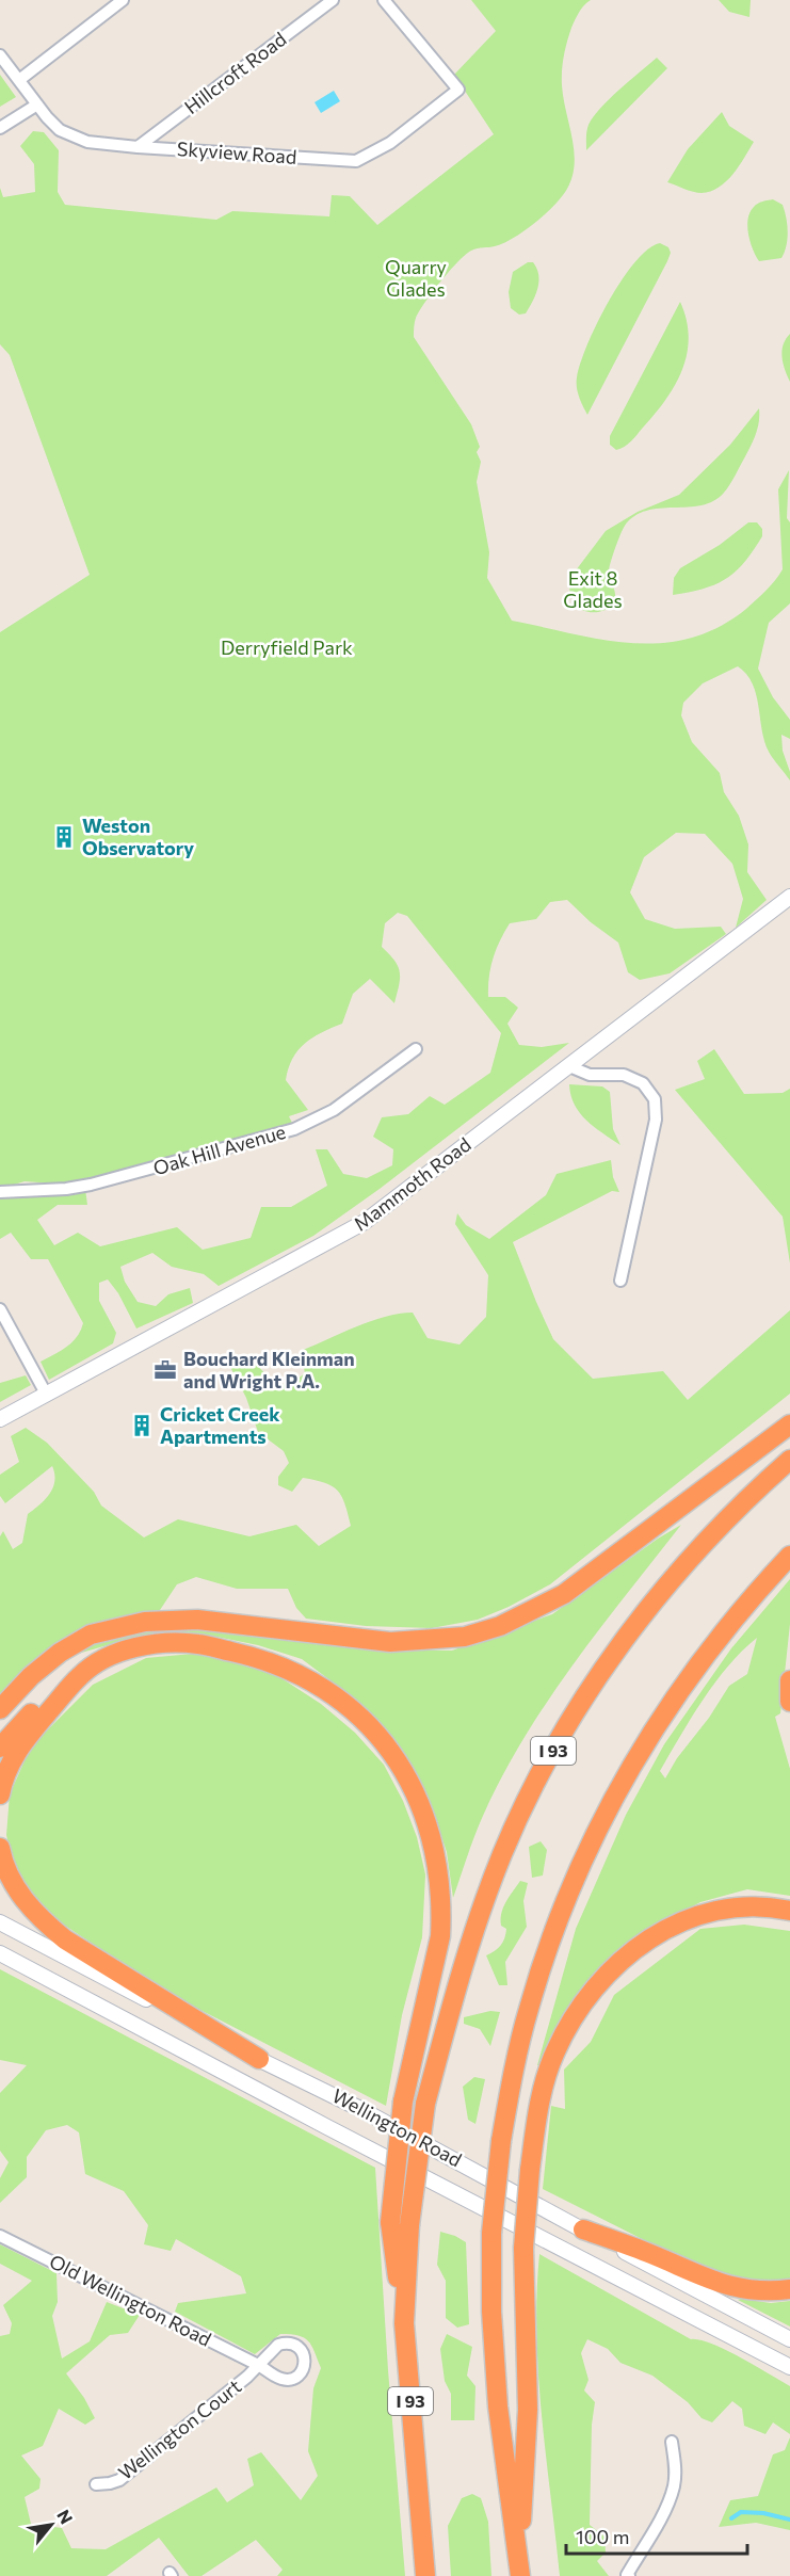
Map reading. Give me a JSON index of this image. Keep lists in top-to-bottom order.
{
  "streets": {
    "highway": ["I 93"],
    "main road": ["Mammoth Road", "Wellington Road"],
    "street": [
      "Hillcroft Road",
      "Skyview Road",
      "Oak Hill Avenue",
      "Old Wellington Road",
      "Wellington Court"
    ]
  },
  "crossings": [
    ["Hillcroft Road", "Skyview Road"],
    ["Old Wellington Road", "Wellington Court"]
  ],
  "parks": ["Quarry Glades", "Exit 8 Glades", "Derryfield Park"],
  "places": {
    "building": ["Weston Observatory", "Cricket Creek Apartments"],
    "office": ["Bouchard Kleinman and Wright P.A."]
  },
  "scale_bar": "100 m",
  "north": "top right"
}
